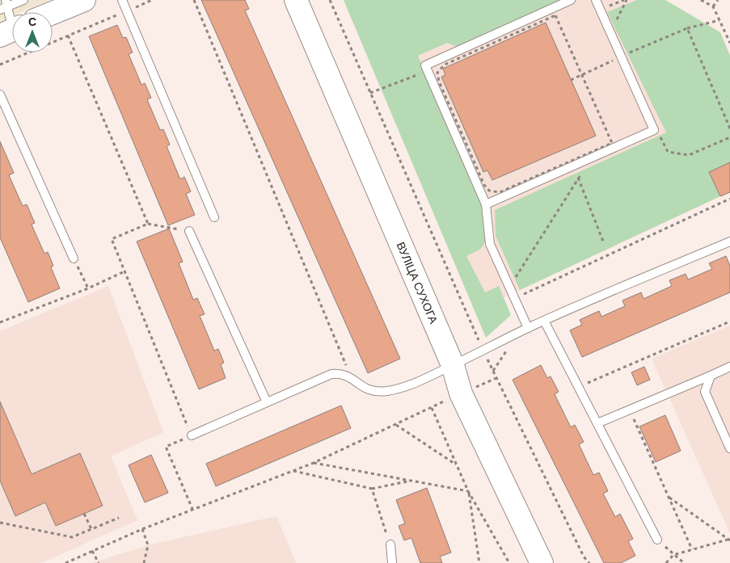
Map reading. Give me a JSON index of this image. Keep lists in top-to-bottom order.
{
  "streets": {
    "street": ["ВУЛІЦА СУХОГА"]
  },
  "north": "top"
}
